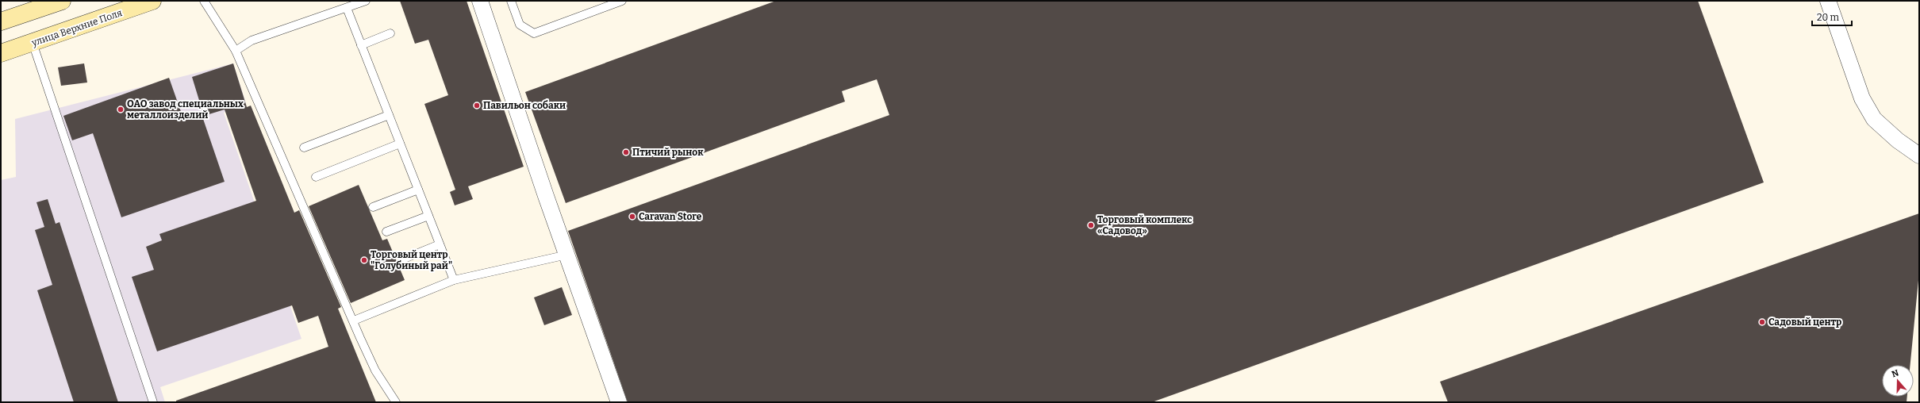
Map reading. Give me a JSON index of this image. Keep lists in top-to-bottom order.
{
  "streets": {
    "main road": ["улица Верхние Поля"]
  },
  "places": [
    "Павильон собаки",
    "ОАО завод специальных металлоизделий",
    "Птичий рынок",
    "Caravan Store",
    "Торговый комплекс «Садовод»",
    "Торговый центр \"Голубиный рай\"",
    "Садовый центр"
  ],
  "scale_bar": "20 m",
  "north": "top"
}
